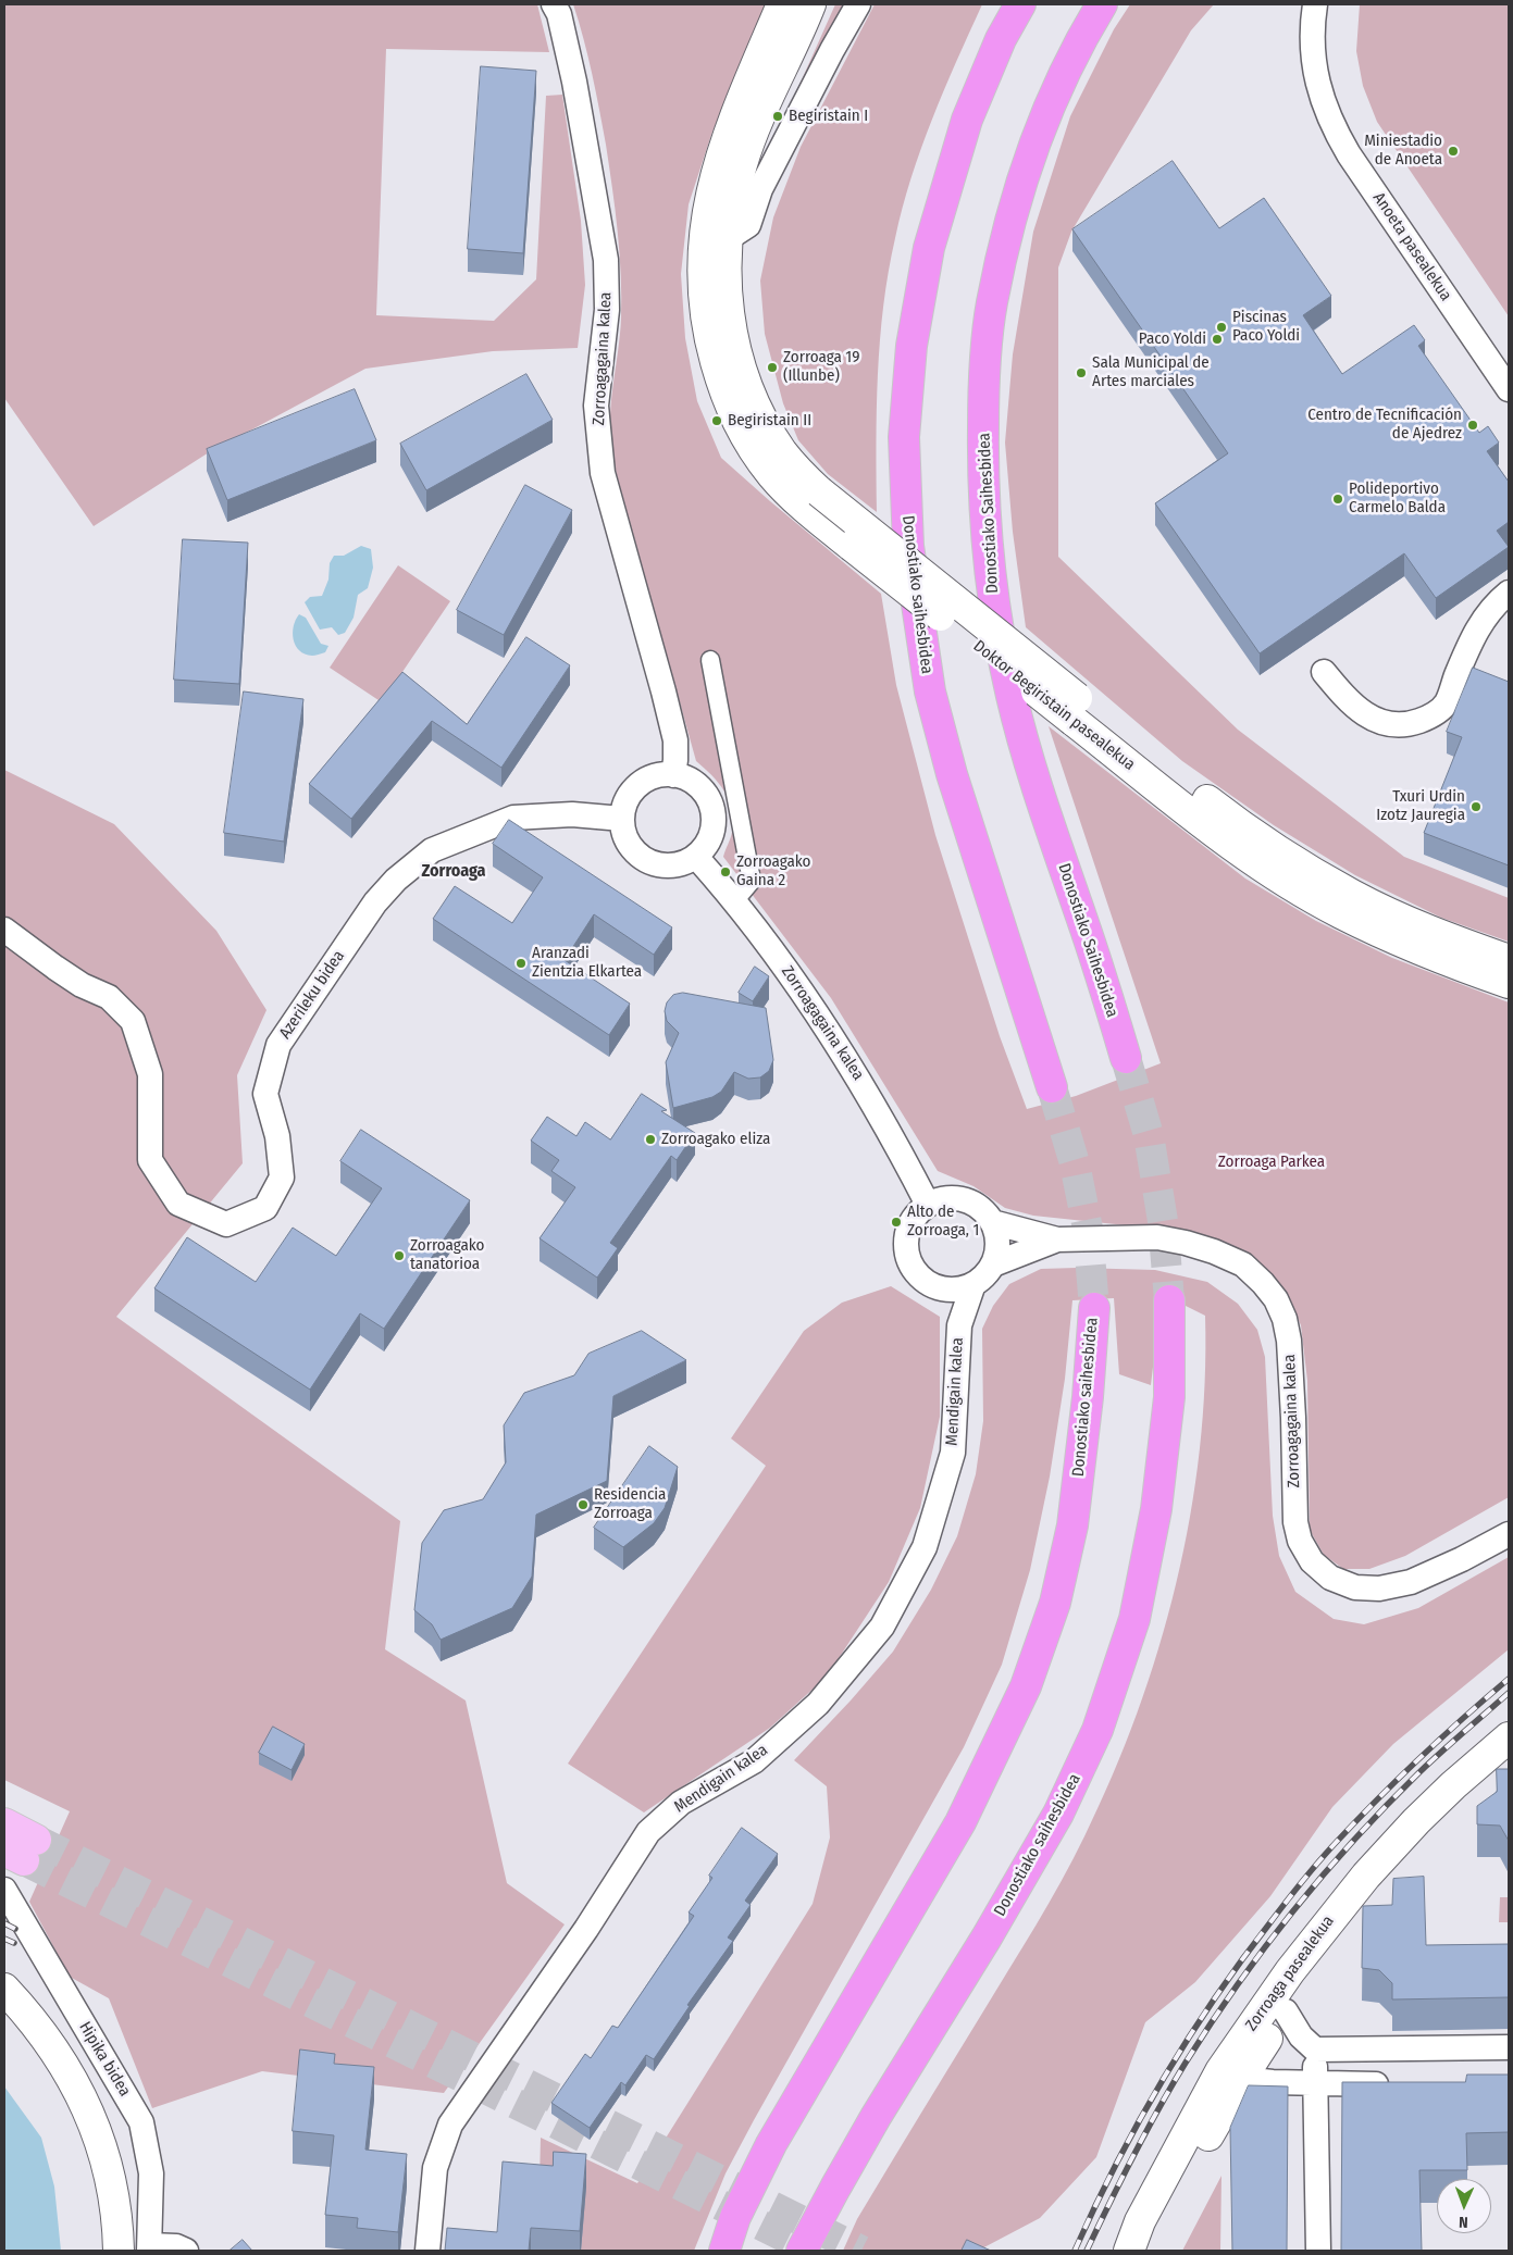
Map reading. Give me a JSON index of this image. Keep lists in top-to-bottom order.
{
  "streets": {
    "highway": ["Donostiako Saihesbidea", "Donostiako saihesbidea"],
    "main road": ["Doktor Begiristain pasealekua", "Zorroaga pasealekua"],
    "street": [
      "Anoeta pasealekua",
      "Zorroagagaina kalea",
      "Azerileku bidea",
      "Mendigain kalea",
      "Hipika bidea"
    ]
  },
  "crossings": [
    ["Zorroagagaina kalea", "Azerileku bidea"],
    ["Zorroagagaina kalea", "Mendigain kalea"]
  ],
  "districts": ["Zorroaga"],
  "parks": ["Zorroaga Parkea"],
  "places": [
    "Begiristain I",
    "Miniestadio de Anoeta",
    "Piscinas Paco Yoldi",
    "Paco Yoldi",
    "Zorroaga 19 (Illunbe)",
    "Sala Municipal de Artes marciales",
    "Begiristain II",
    "Centro de Tecnificación de Ajedrez",
    "Polideportivo Carmelo Balda",
    "Txuri Urdin Izotz Jauregia",
    "Zorroagako Gaina 2",
    "Aranzadi Zientzia Elkartea",
    "Zorroagako eliza",
    "Alto de Zorroaga, 1",
    "Zorroagako tanatorioa",
    "Residencia Zorroaga"
  ],
  "north": "bottom"
}
